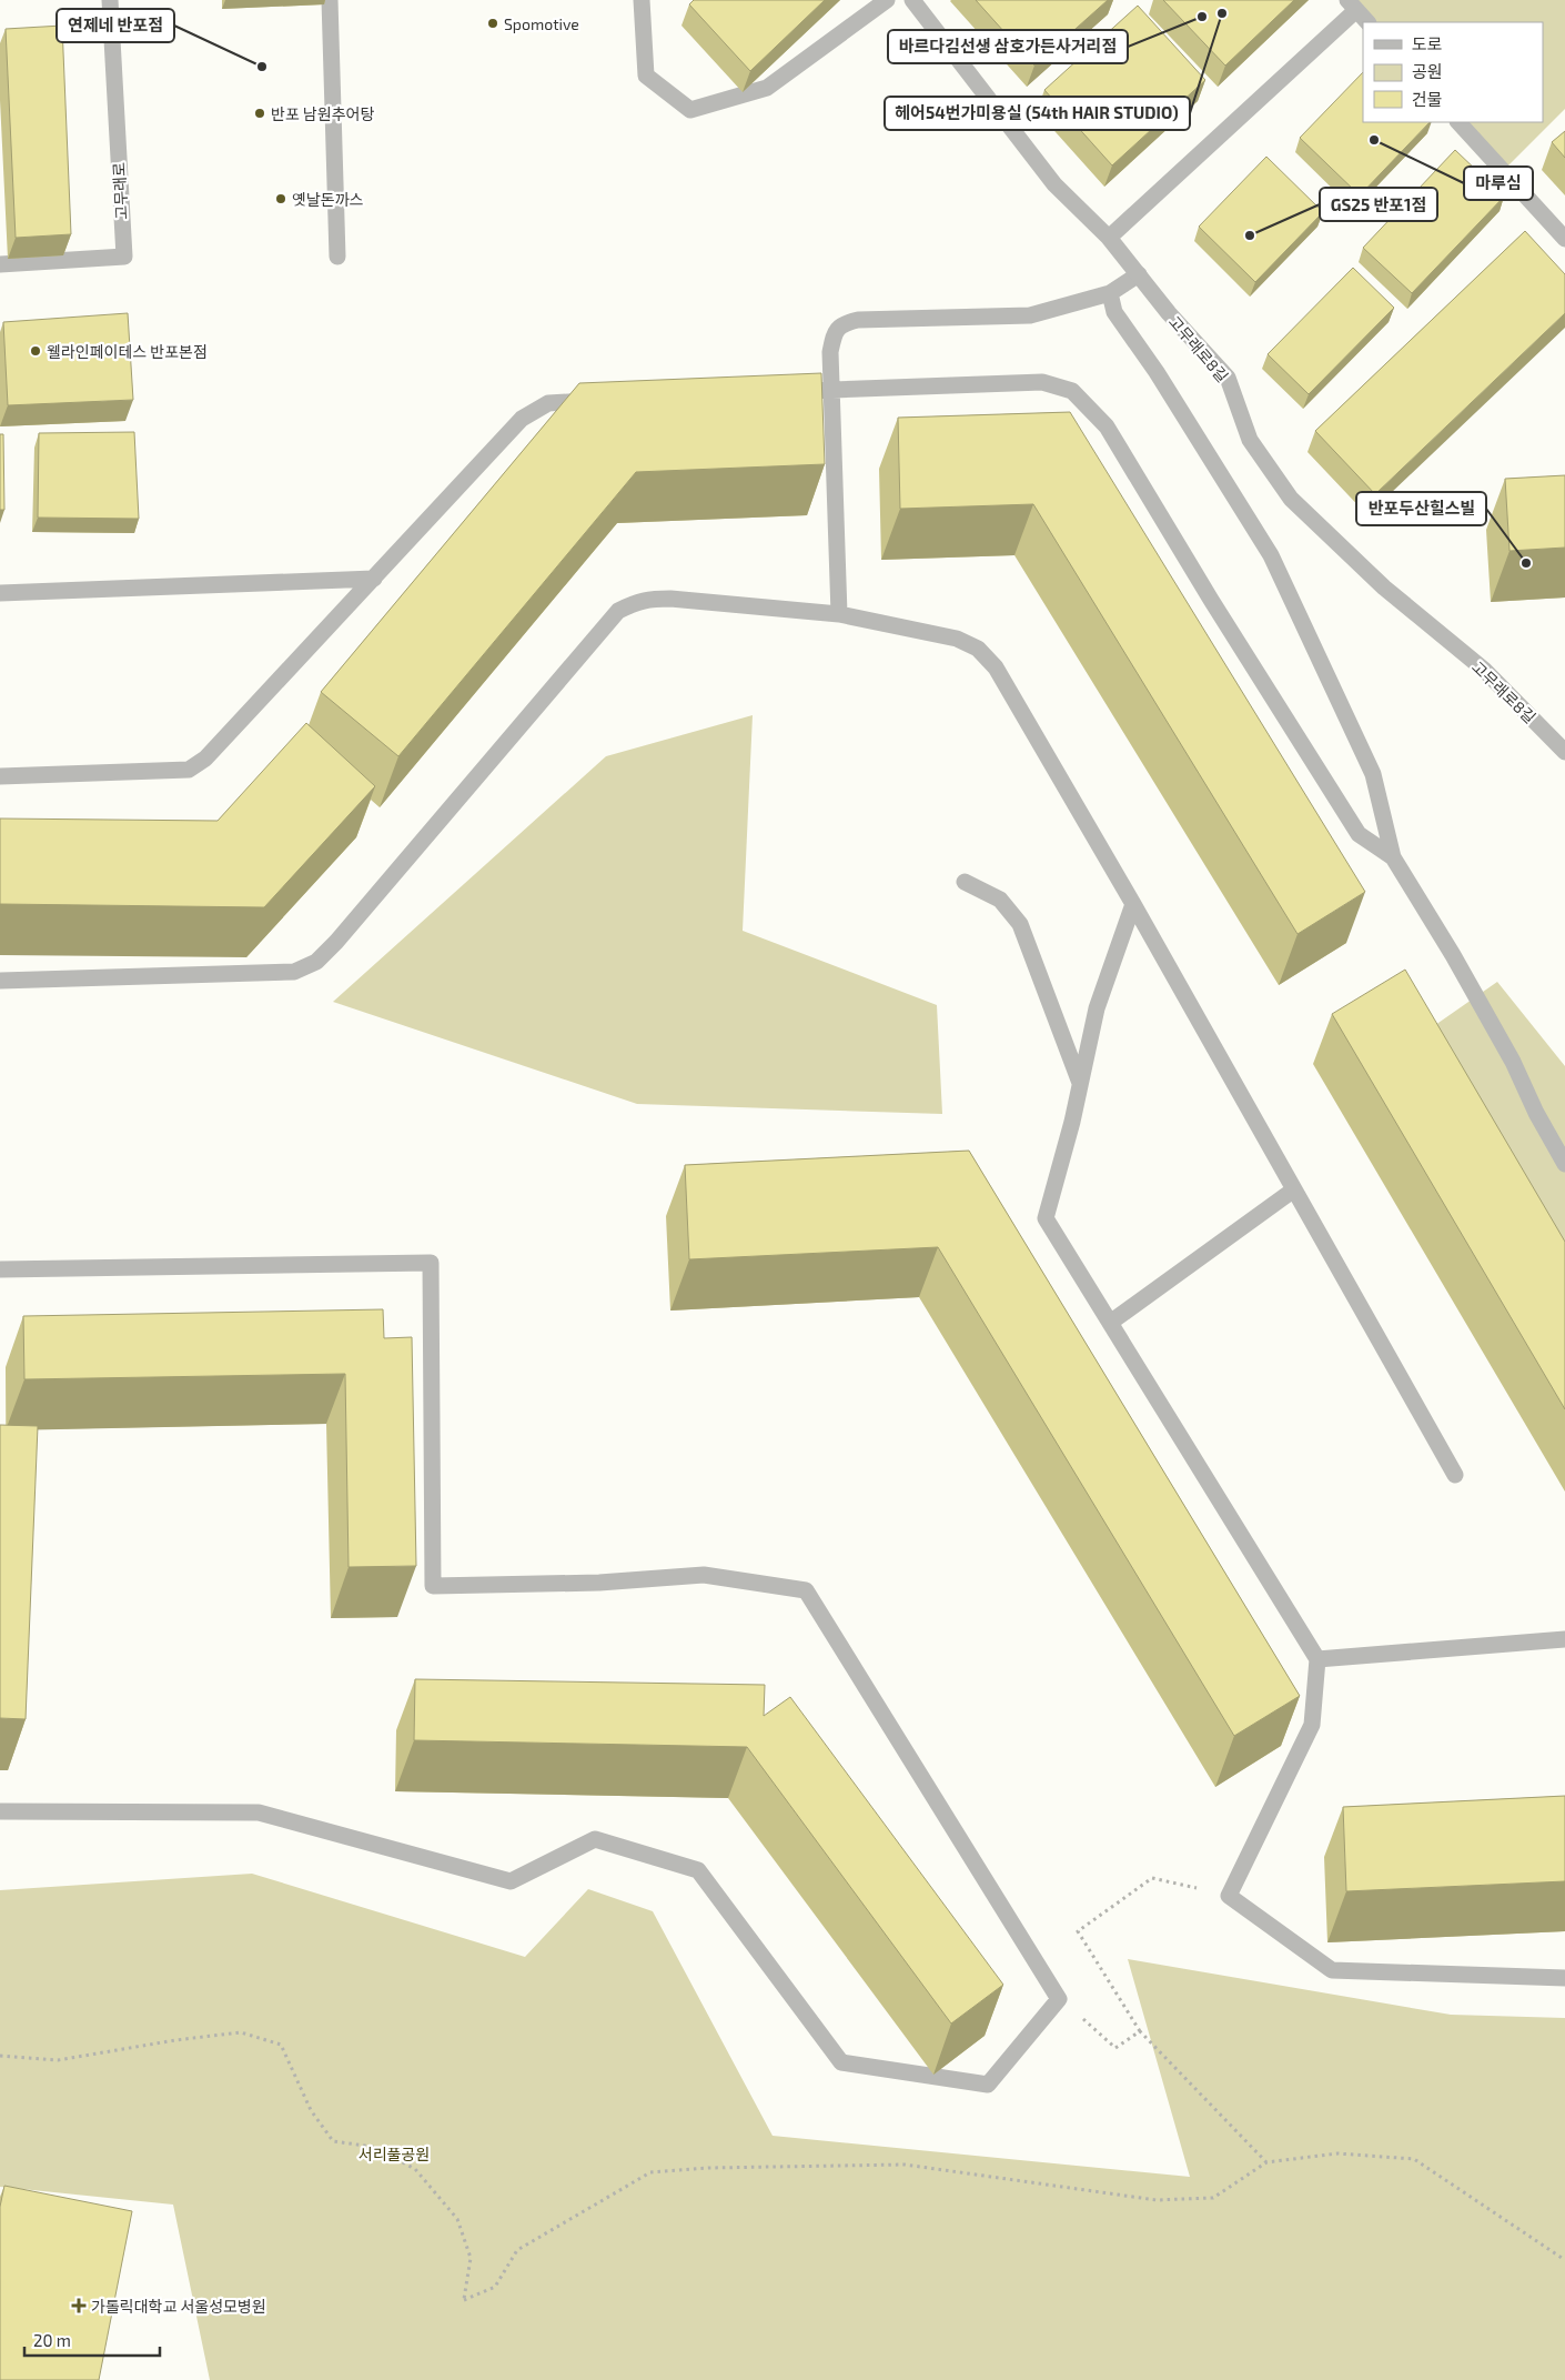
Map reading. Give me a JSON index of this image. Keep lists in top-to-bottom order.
{
  "streets": {
    "street": ["고무래로", "고무래로8길"]
  },
  "parks": ["서리풀공원"],
  "places": {
    "other": [
      "헤어54번가미용실 (54th HAIR STUDIO)",
      "바르다김선생 삼호가든사거리점",
      "Spomotive",
      "연제네 반포점",
      "반포 남원추어탕",
      "마루심",
      "옛날돈까스",
      "GS25 반포1점",
      "웰라인페이테스 반포본점",
      "반포두산힐스빌"
    ],
    "health": ["가톨릭대학교 서울성모병원"]
  },
  "legend": ["도로", "공원", "건물"],
  "scale_bar": "20 m"
}
